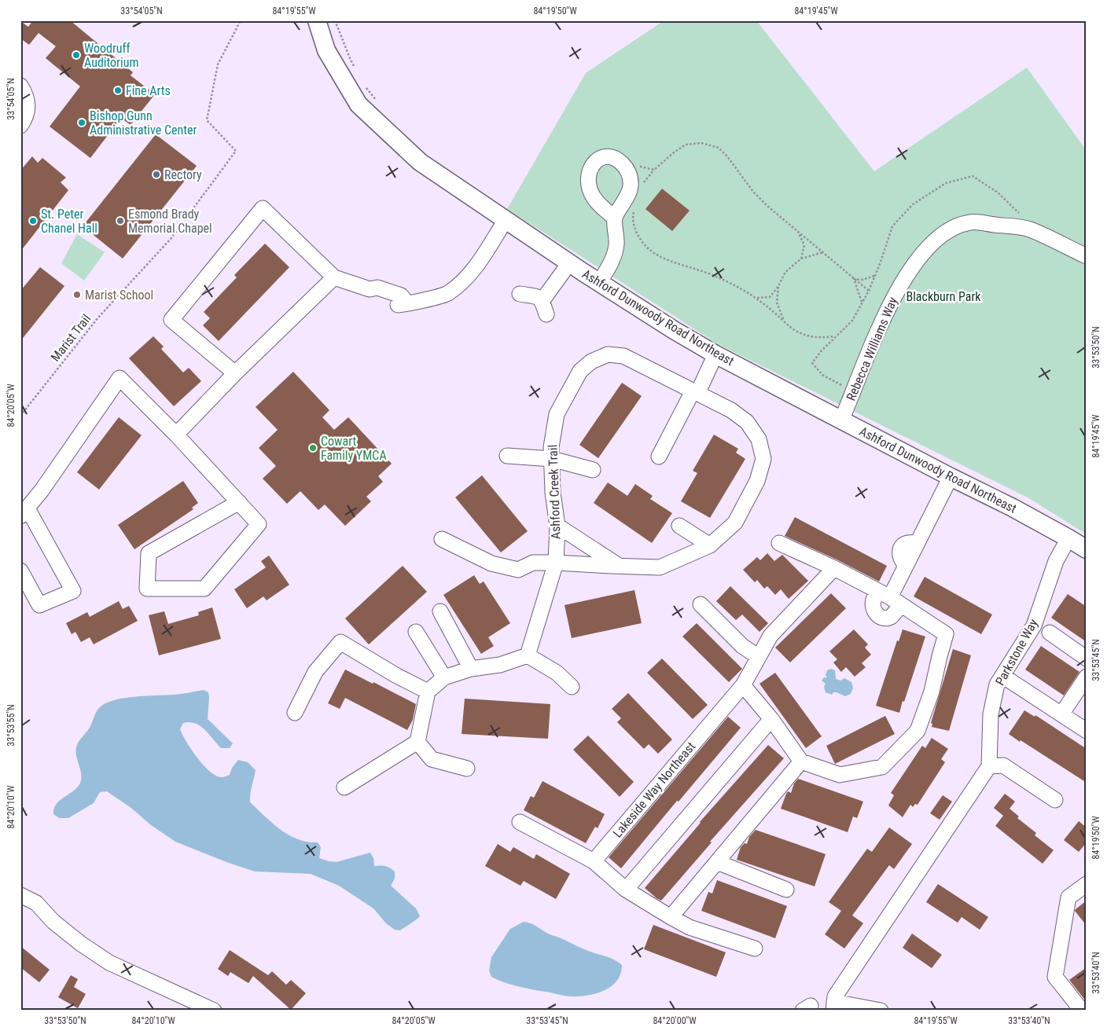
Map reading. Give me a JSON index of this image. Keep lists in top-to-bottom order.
{
  "streets": {
    "main road": ["Ashford Dunwoody Road Northeast"],
    "street": [
      "Rebecca Williams Way",
      "Ashford Creek Trail",
      "Parkstone Way",
      "Lakeside Way Northeast"
    ],
    "path": ["Marist Trail"]
  },
  "crossings": [
    ["Ashford Dunwoody Road Northeast", "Rebecca Williams Way"],
    ["Ashford Dunwoody Road Northeast", "Parkstone Way"]
  ],
  "parks": ["Blackburn Park"],
  "places": [
    "Woodruff Auditorium",
    "Fine Arts",
    "Bishop Gunn Administrative Center",
    "Rectory",
    "St. Peter Chanel Hall",
    "Esmond Brady Memorial Chapel",
    "Marist School",
    "Cowart Family YMCA"
  ],
  "coordinates": [
    "33°54'05\"N",
    "84°19'55\"W",
    "84°19'50\"W",
    "84°19'45\"W",
    "33°53'50\"N",
    "84°20'05\"W",
    "33°53'45\"N",
    "33°53'55\"N",
    "84°20'10\"W",
    "33°53'40\"N",
    "84°20'00\"W"
  ]
}
